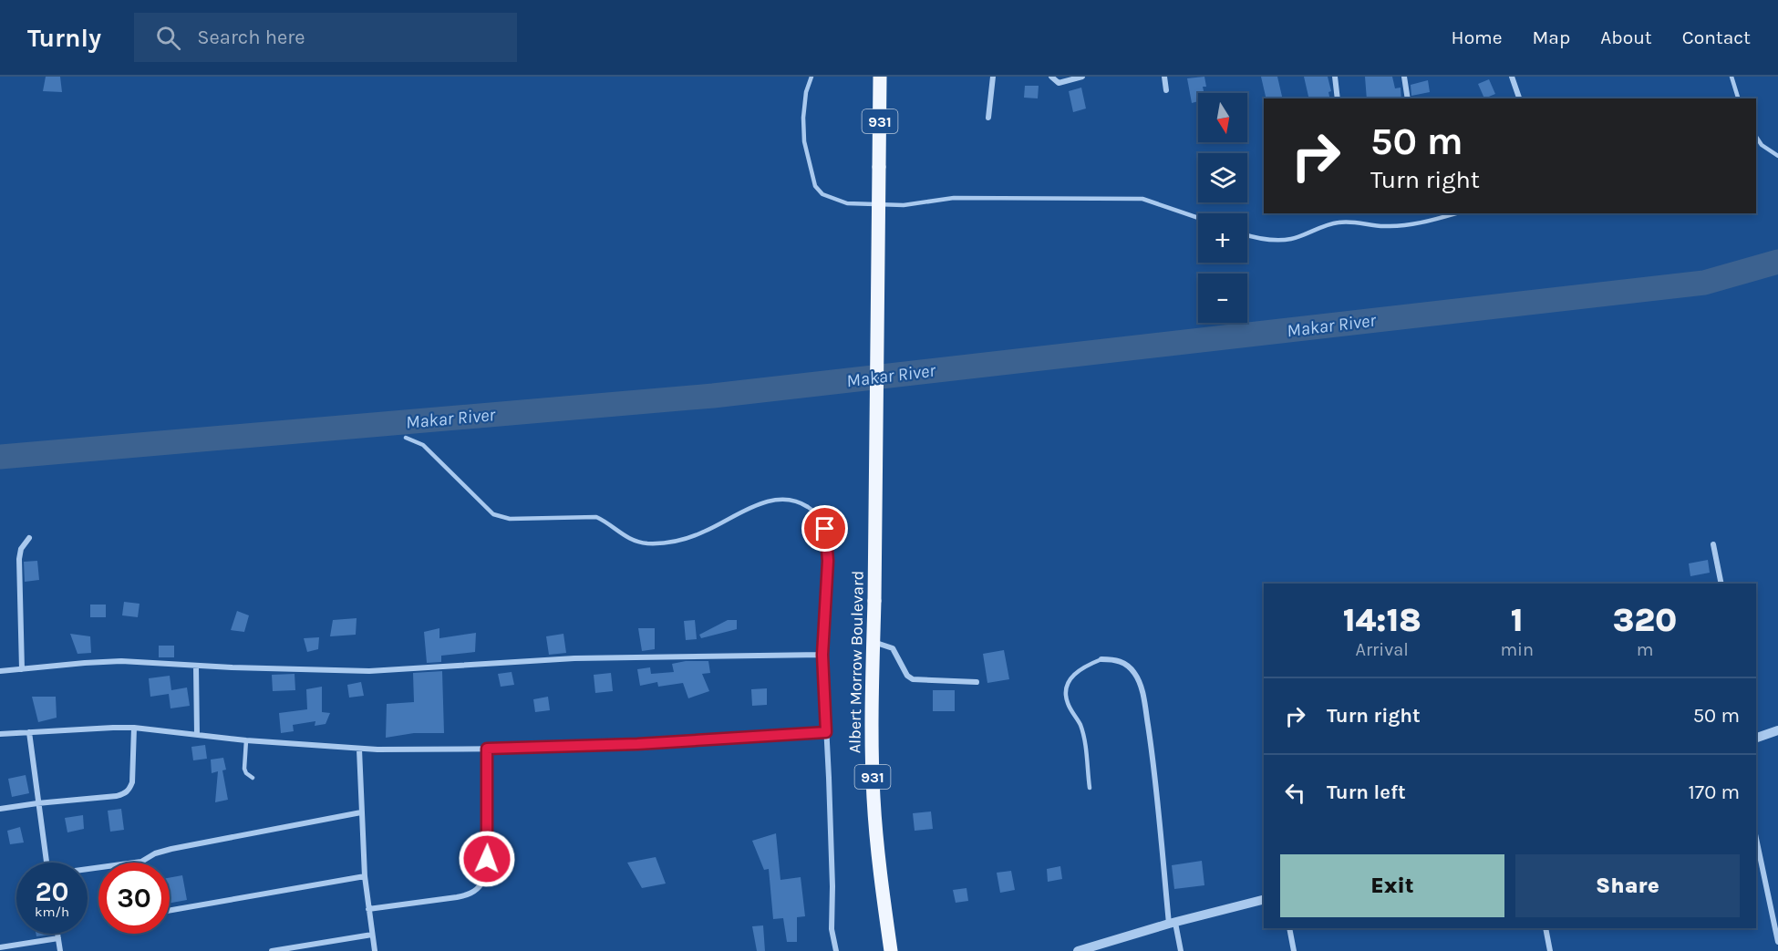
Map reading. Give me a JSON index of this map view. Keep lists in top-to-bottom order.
{
  "streets": {
    "main road": ["931", "Albert Morrow Boulevard"]
  },
  "water": ["Makar River"],
  "north": "bottom",
  "page": {
    "header": "Turnly",
    "search": "Search here",
    "nav": [
      "Home",
      "Map",
      "About",
      "Contact"
    ],
    "map_buttons": ["+", "−"],
    "turn": ["50 m", "Turn right"],
    "eta": [
      "14:18",
      "Arrival",
      "1",
      "min",
      "320",
      "m"
    ],
    "list": [
      {
        "name": "Turn right",
        "value": "50 m"
      },
      {
        "name": "Turn left",
        "value": "170 m"
      }
    ],
    "buttons": ["Exit", "Share"],
    "speed": "20 km/h",
    "limit": "30"
  }
}
